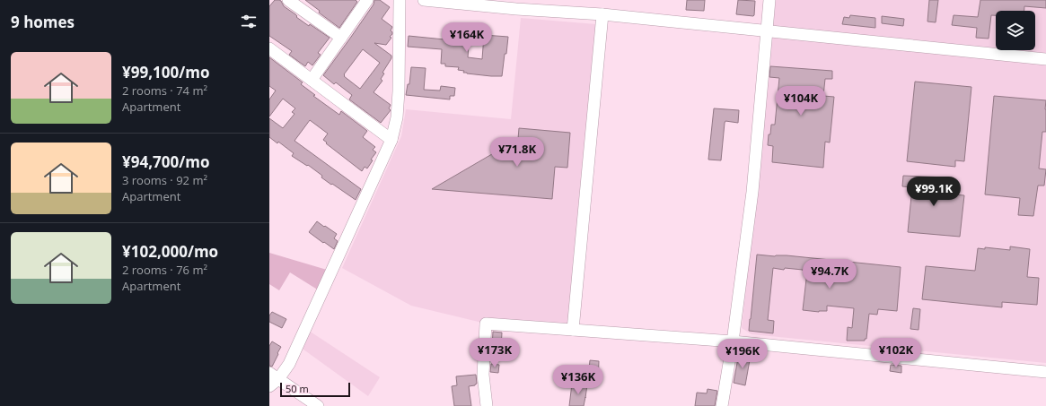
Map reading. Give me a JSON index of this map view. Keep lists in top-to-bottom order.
{
  "scale_bar": "50 m",
  "page": {
    "heading": "9 homes",
    "price": [
      "¥164K",
      "¥104K",
      "¥71.8K",
      "¥99.1K",
      "¥94.7K",
      "¥173K",
      "¥102K",
      "¥196K",
      "¥136K"
    ],
    "list": [
      {
        "name": "¥99,100/mo",
        "note": "2 rooms · 74 m² · Apartment"
      },
      {
        "name": "¥94,700/mo",
        "note": "3 rooms · 92 m² · Apartment"
      },
      {
        "name": "¥102,000/mo",
        "note": "2 rooms · 76 m² · Apartment"
      }
    ],
    "scale": "50 m"
  }
}
